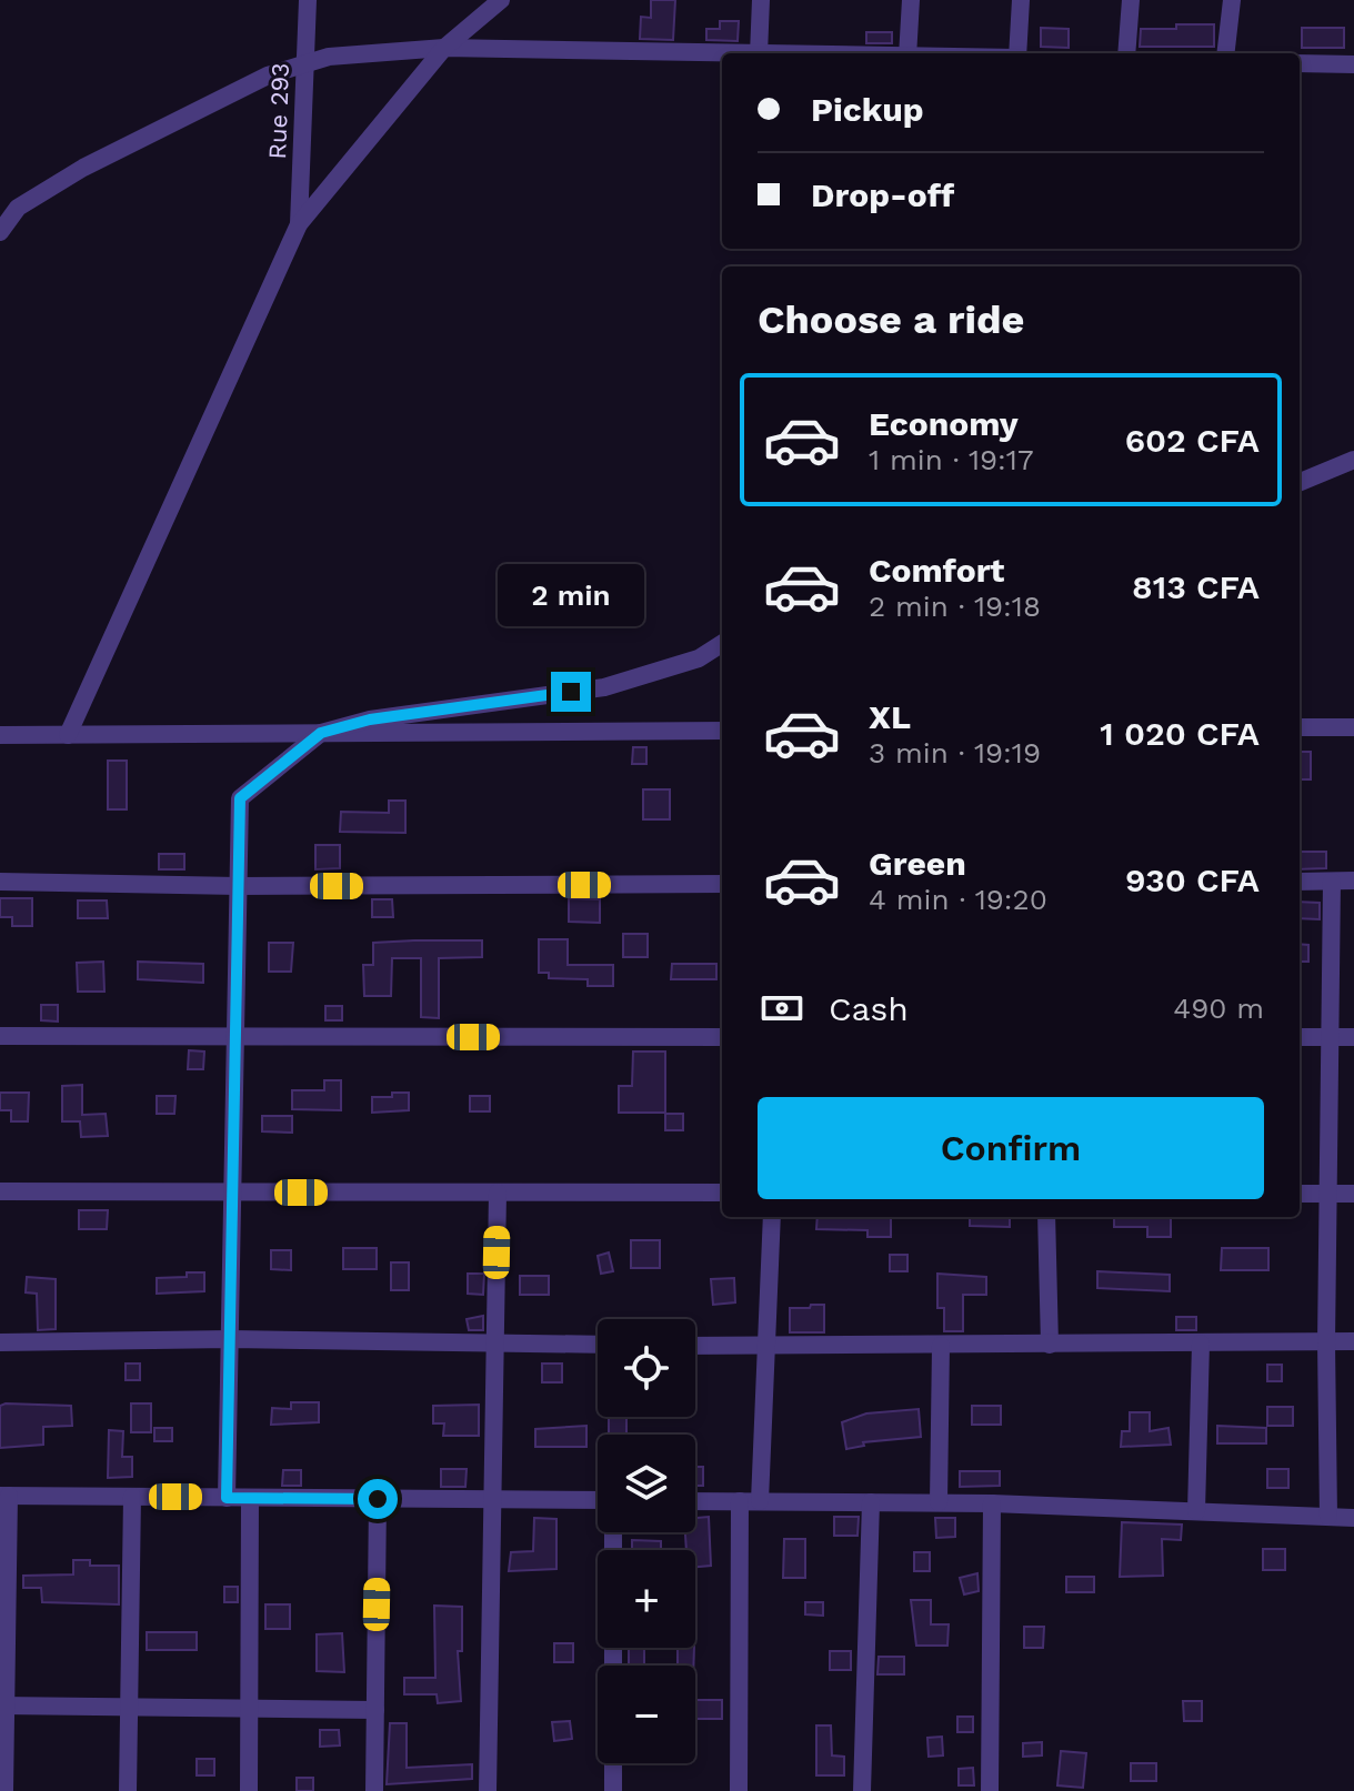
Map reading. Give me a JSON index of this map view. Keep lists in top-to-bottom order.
{
  "streets": {
    "street": ["Rue 293"]
  },
  "page": {
    "banner": ["Pickup", "Drop-off"],
    "heading": "Choose a ride",
    "list": [
      {
        "name": "Economy",
        "note": "1 min · 19:17",
        "value": "602 CFA"
      },
      {
        "name": "Comfort",
        "note": "2 min · 19:18",
        "value": "813 CFA"
      },
      {
        "name": "XL",
        "note": "3 min · 19:19",
        "value": "1 020 CFA"
      },
      {
        "name": "Green",
        "note": "4 min · 19:20",
        "value": "930 CFA"
      }
    ],
    "bubble": "2 min",
    "pay": ["Cash", "490 m"],
    "buttons": "Confirm",
    "map_buttons": ["+", "−"]
  }
}
